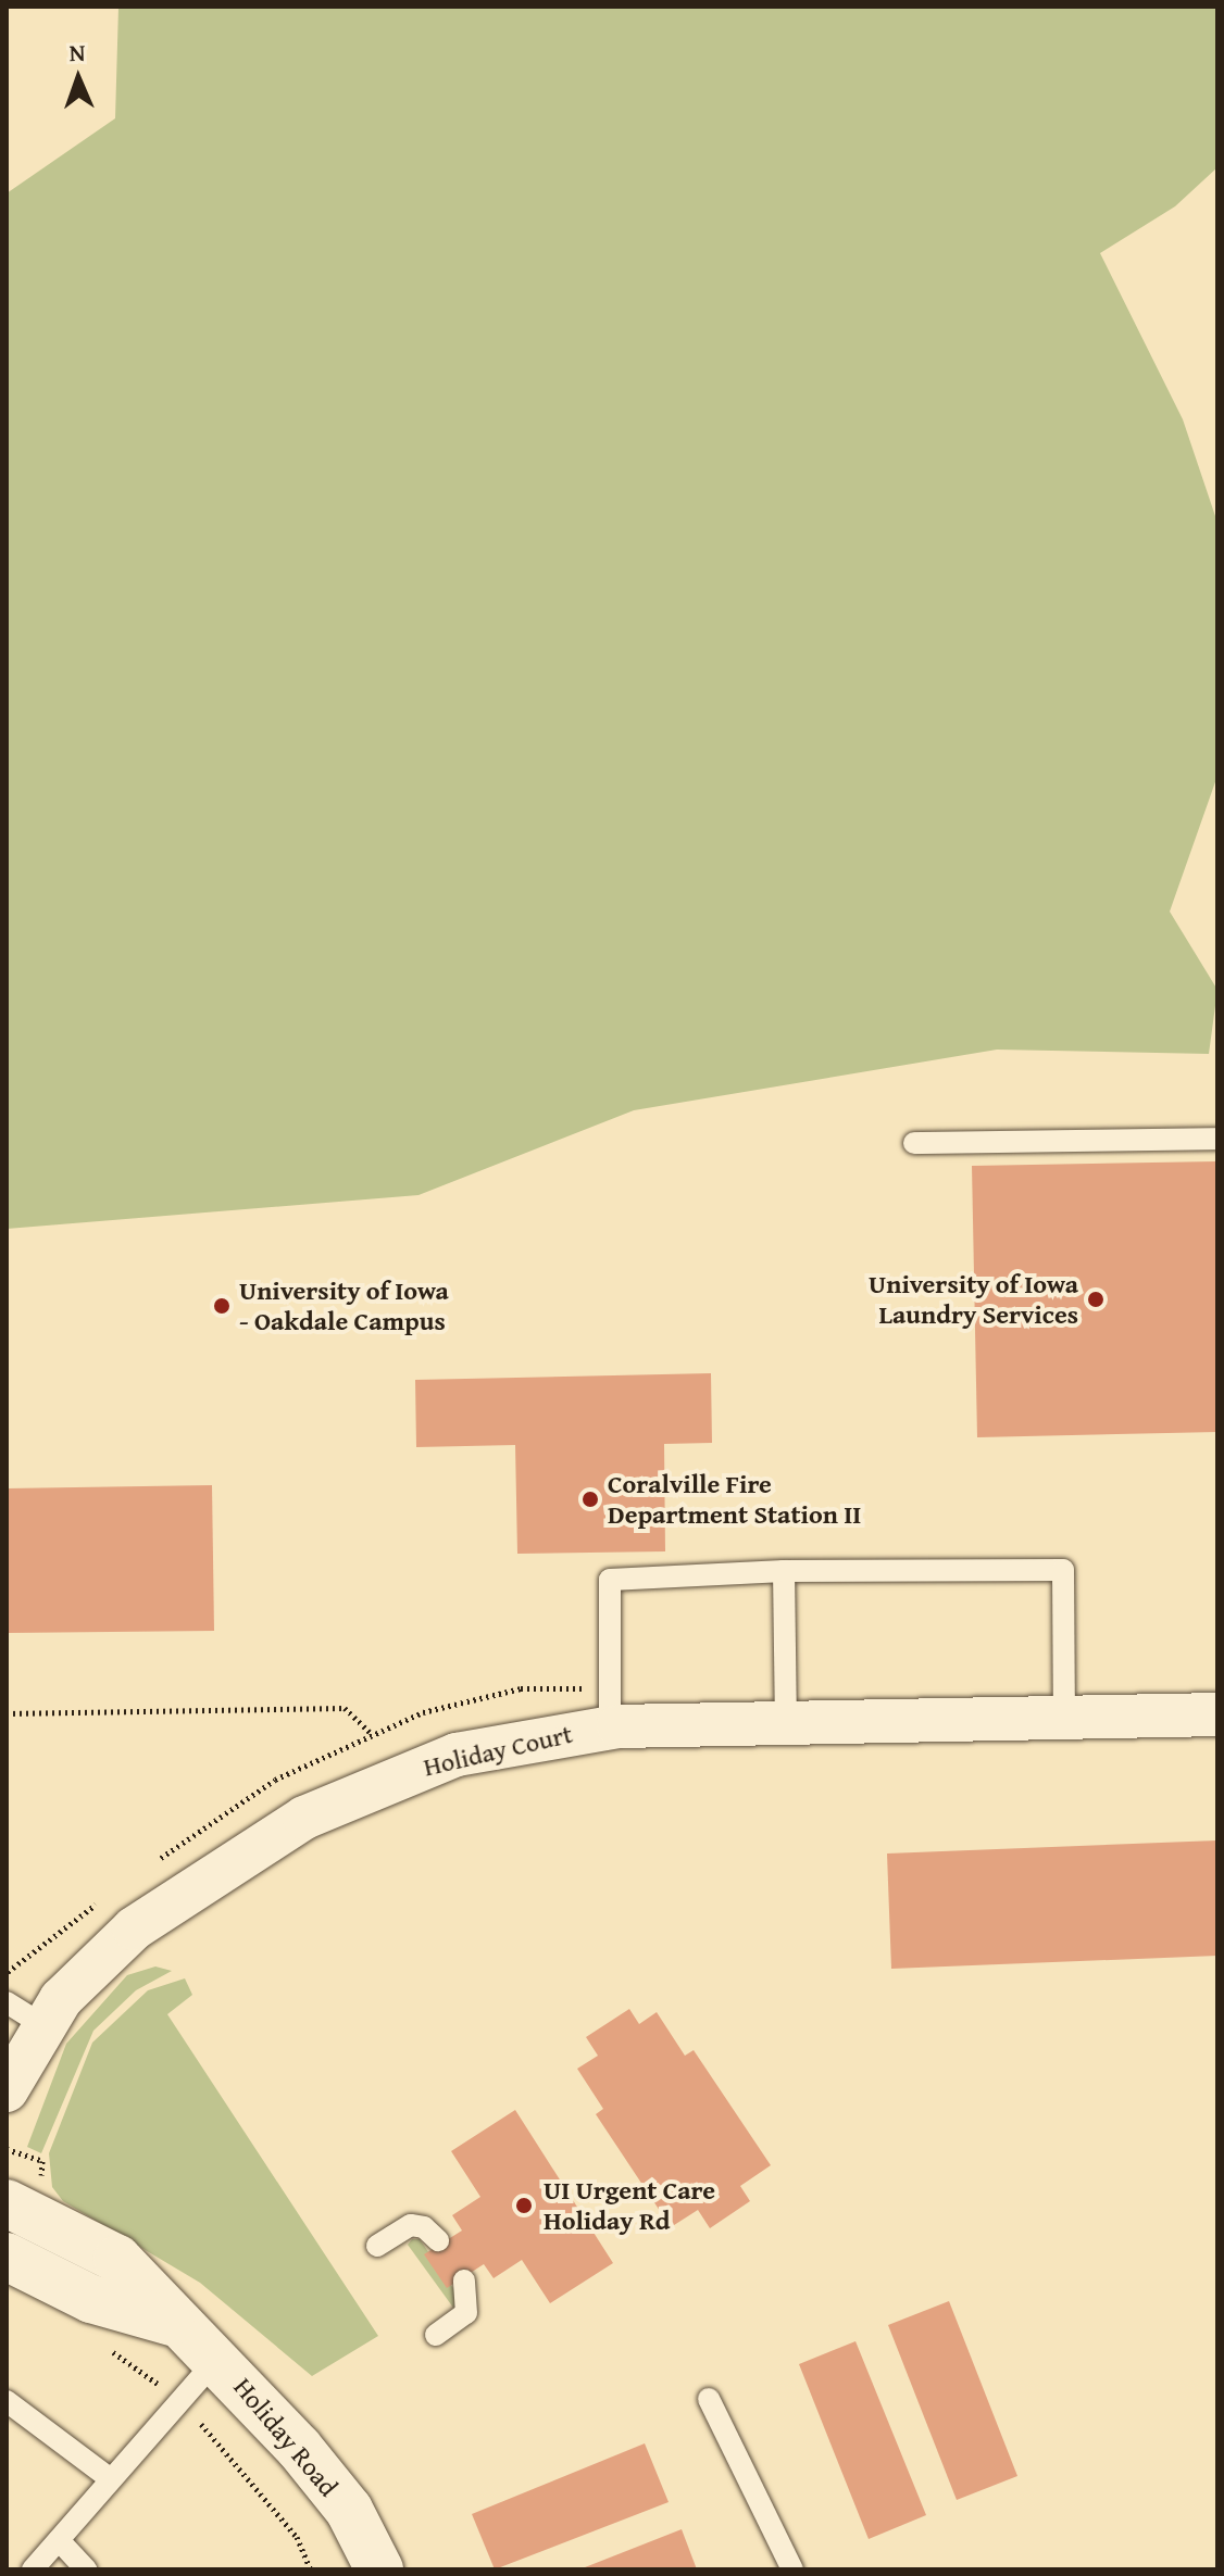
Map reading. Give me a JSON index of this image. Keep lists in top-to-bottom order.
{
  "streets": {
    "street": ["Holiday Court", "Holiday Road"]
  },
  "places": [
    "University of Iowa Laundry Services",
    "University of Iowa - Oakdale Campus",
    "Coralville Fire Department Station II",
    "UI Urgent Care Holiday Rd"
  ],
  "north": "top"
}
